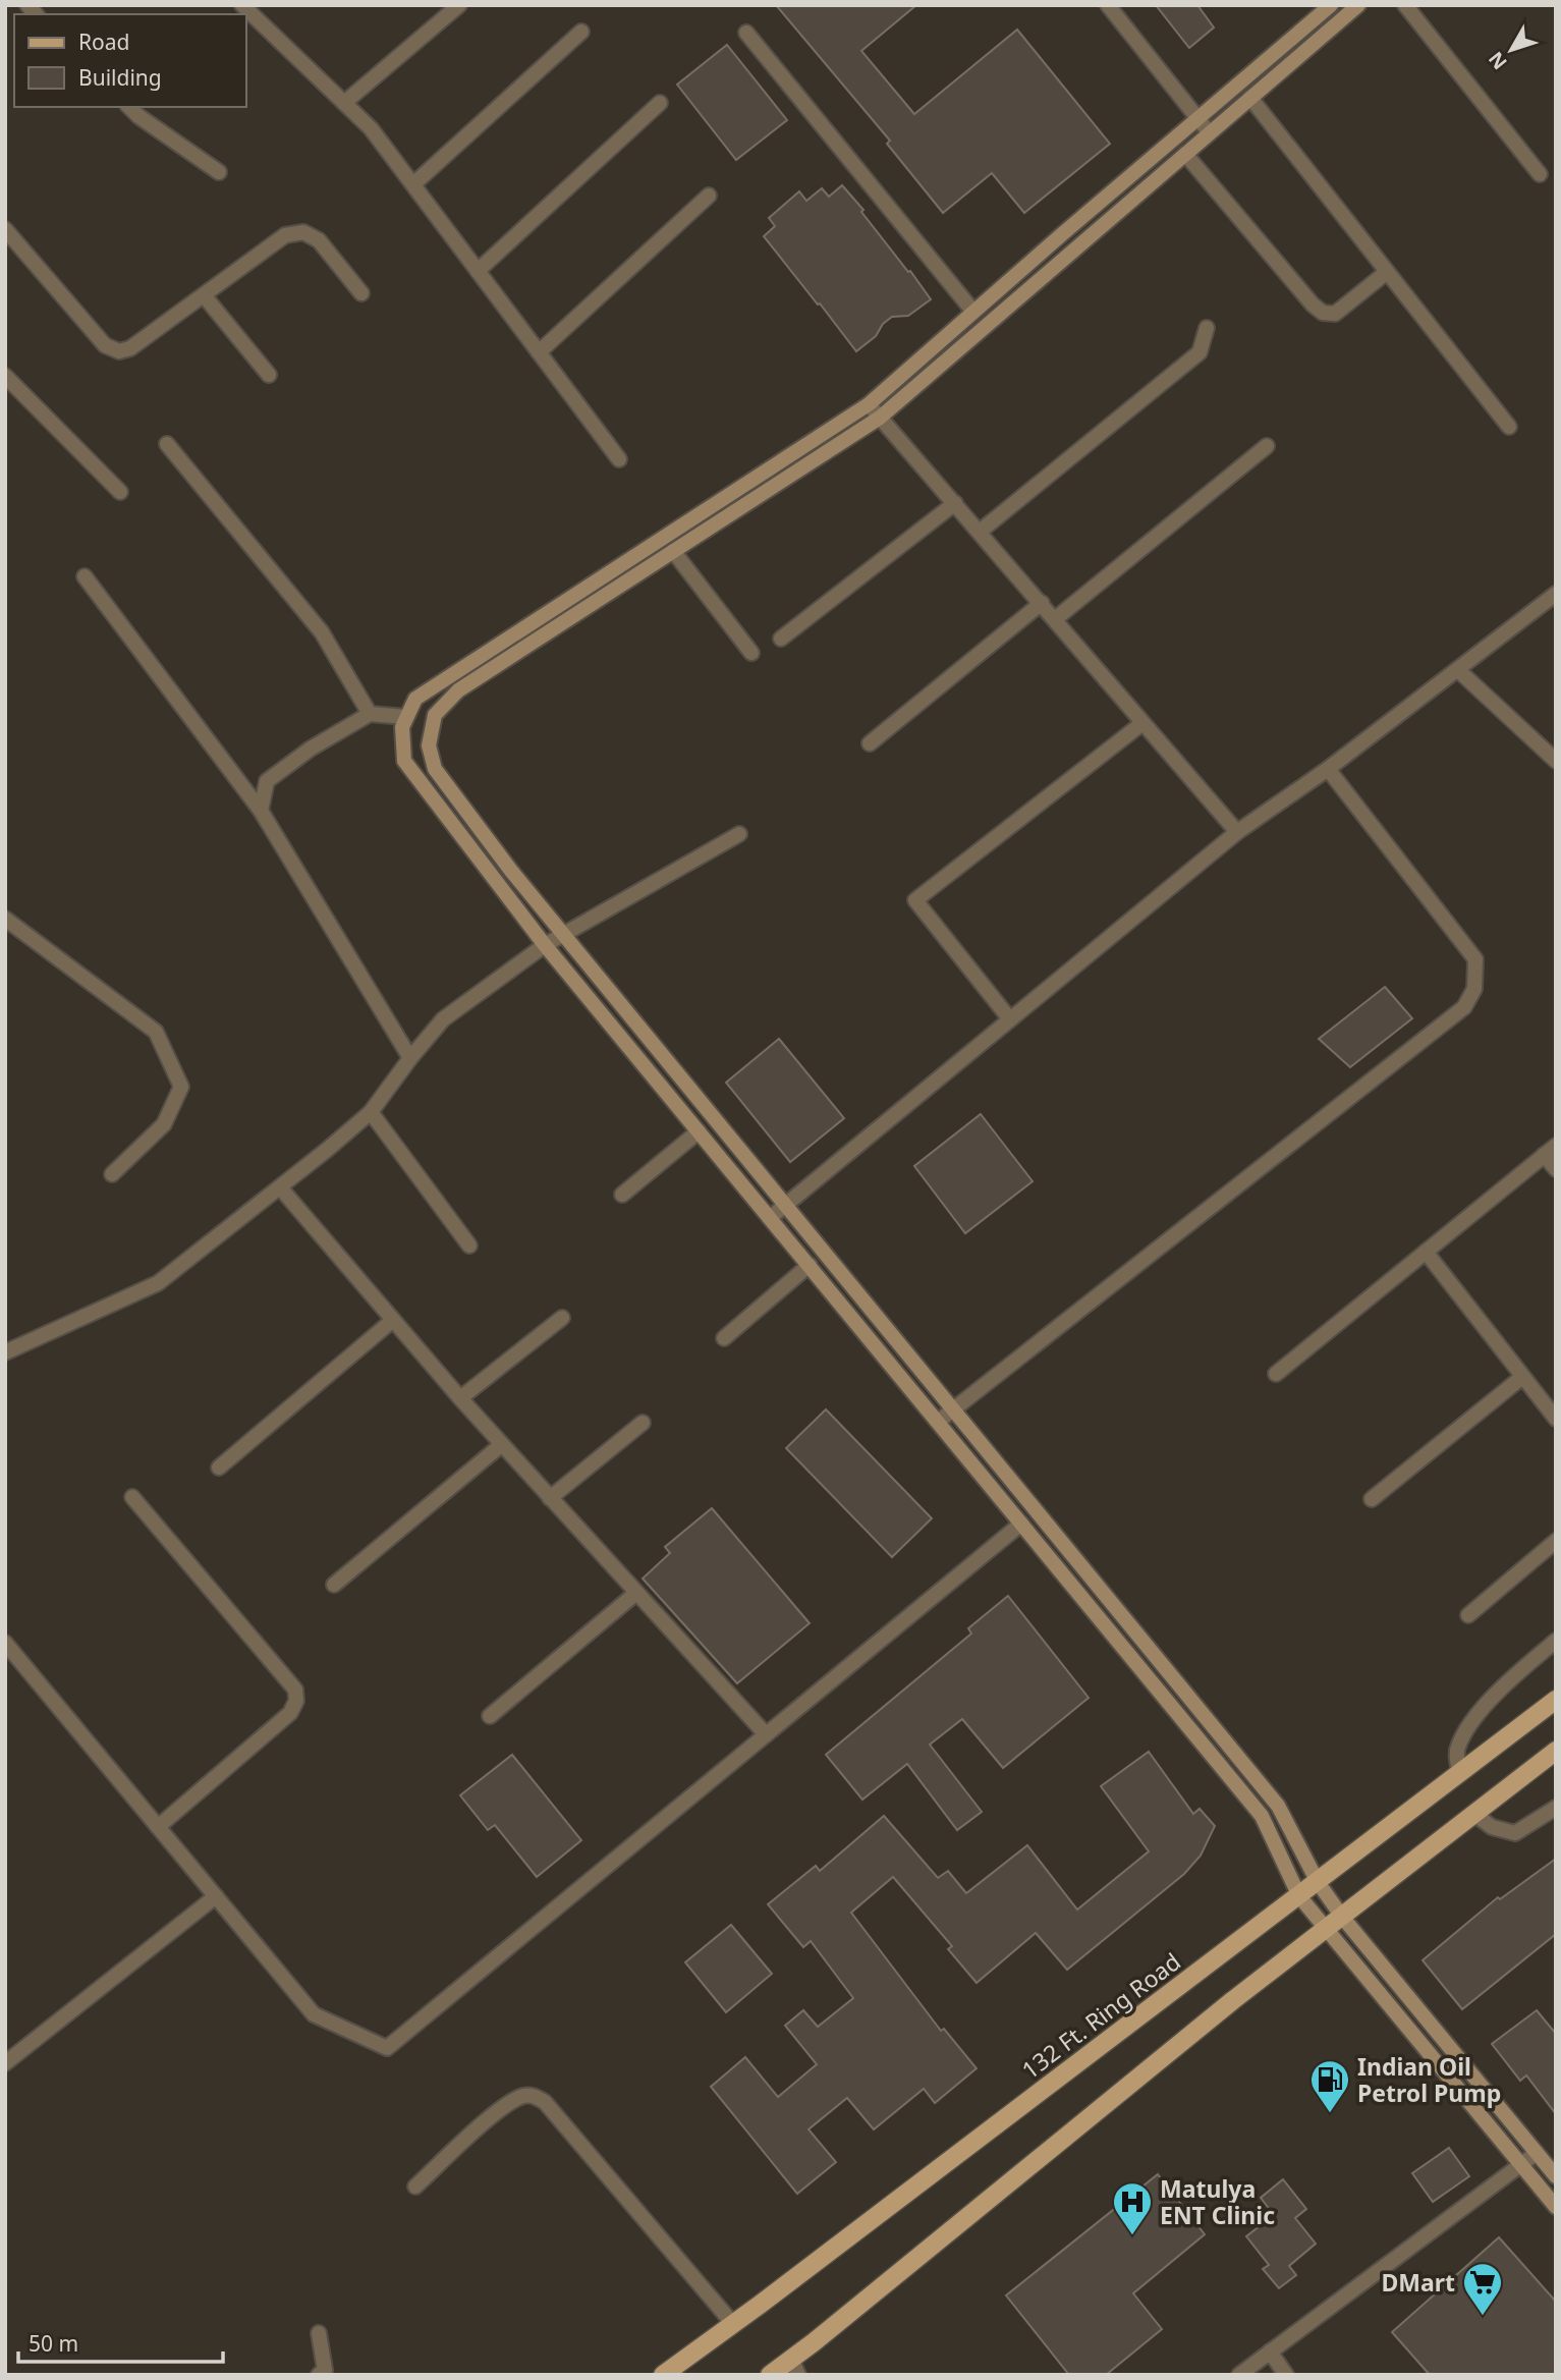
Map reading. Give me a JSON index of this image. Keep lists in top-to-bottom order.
{
  "streets": {
    "main road": ["132 Ft. Ring Road"]
  },
  "places": {
    "fuel station": ["Indian Oil Petrol Pump"],
    "hospital": ["Matulya ENT Clinic"],
    "supermarket": ["DMart"]
  },
  "legend": ["Road", "Building"],
  "scale_bar": "50 m",
  "north": "bottom left"
}
